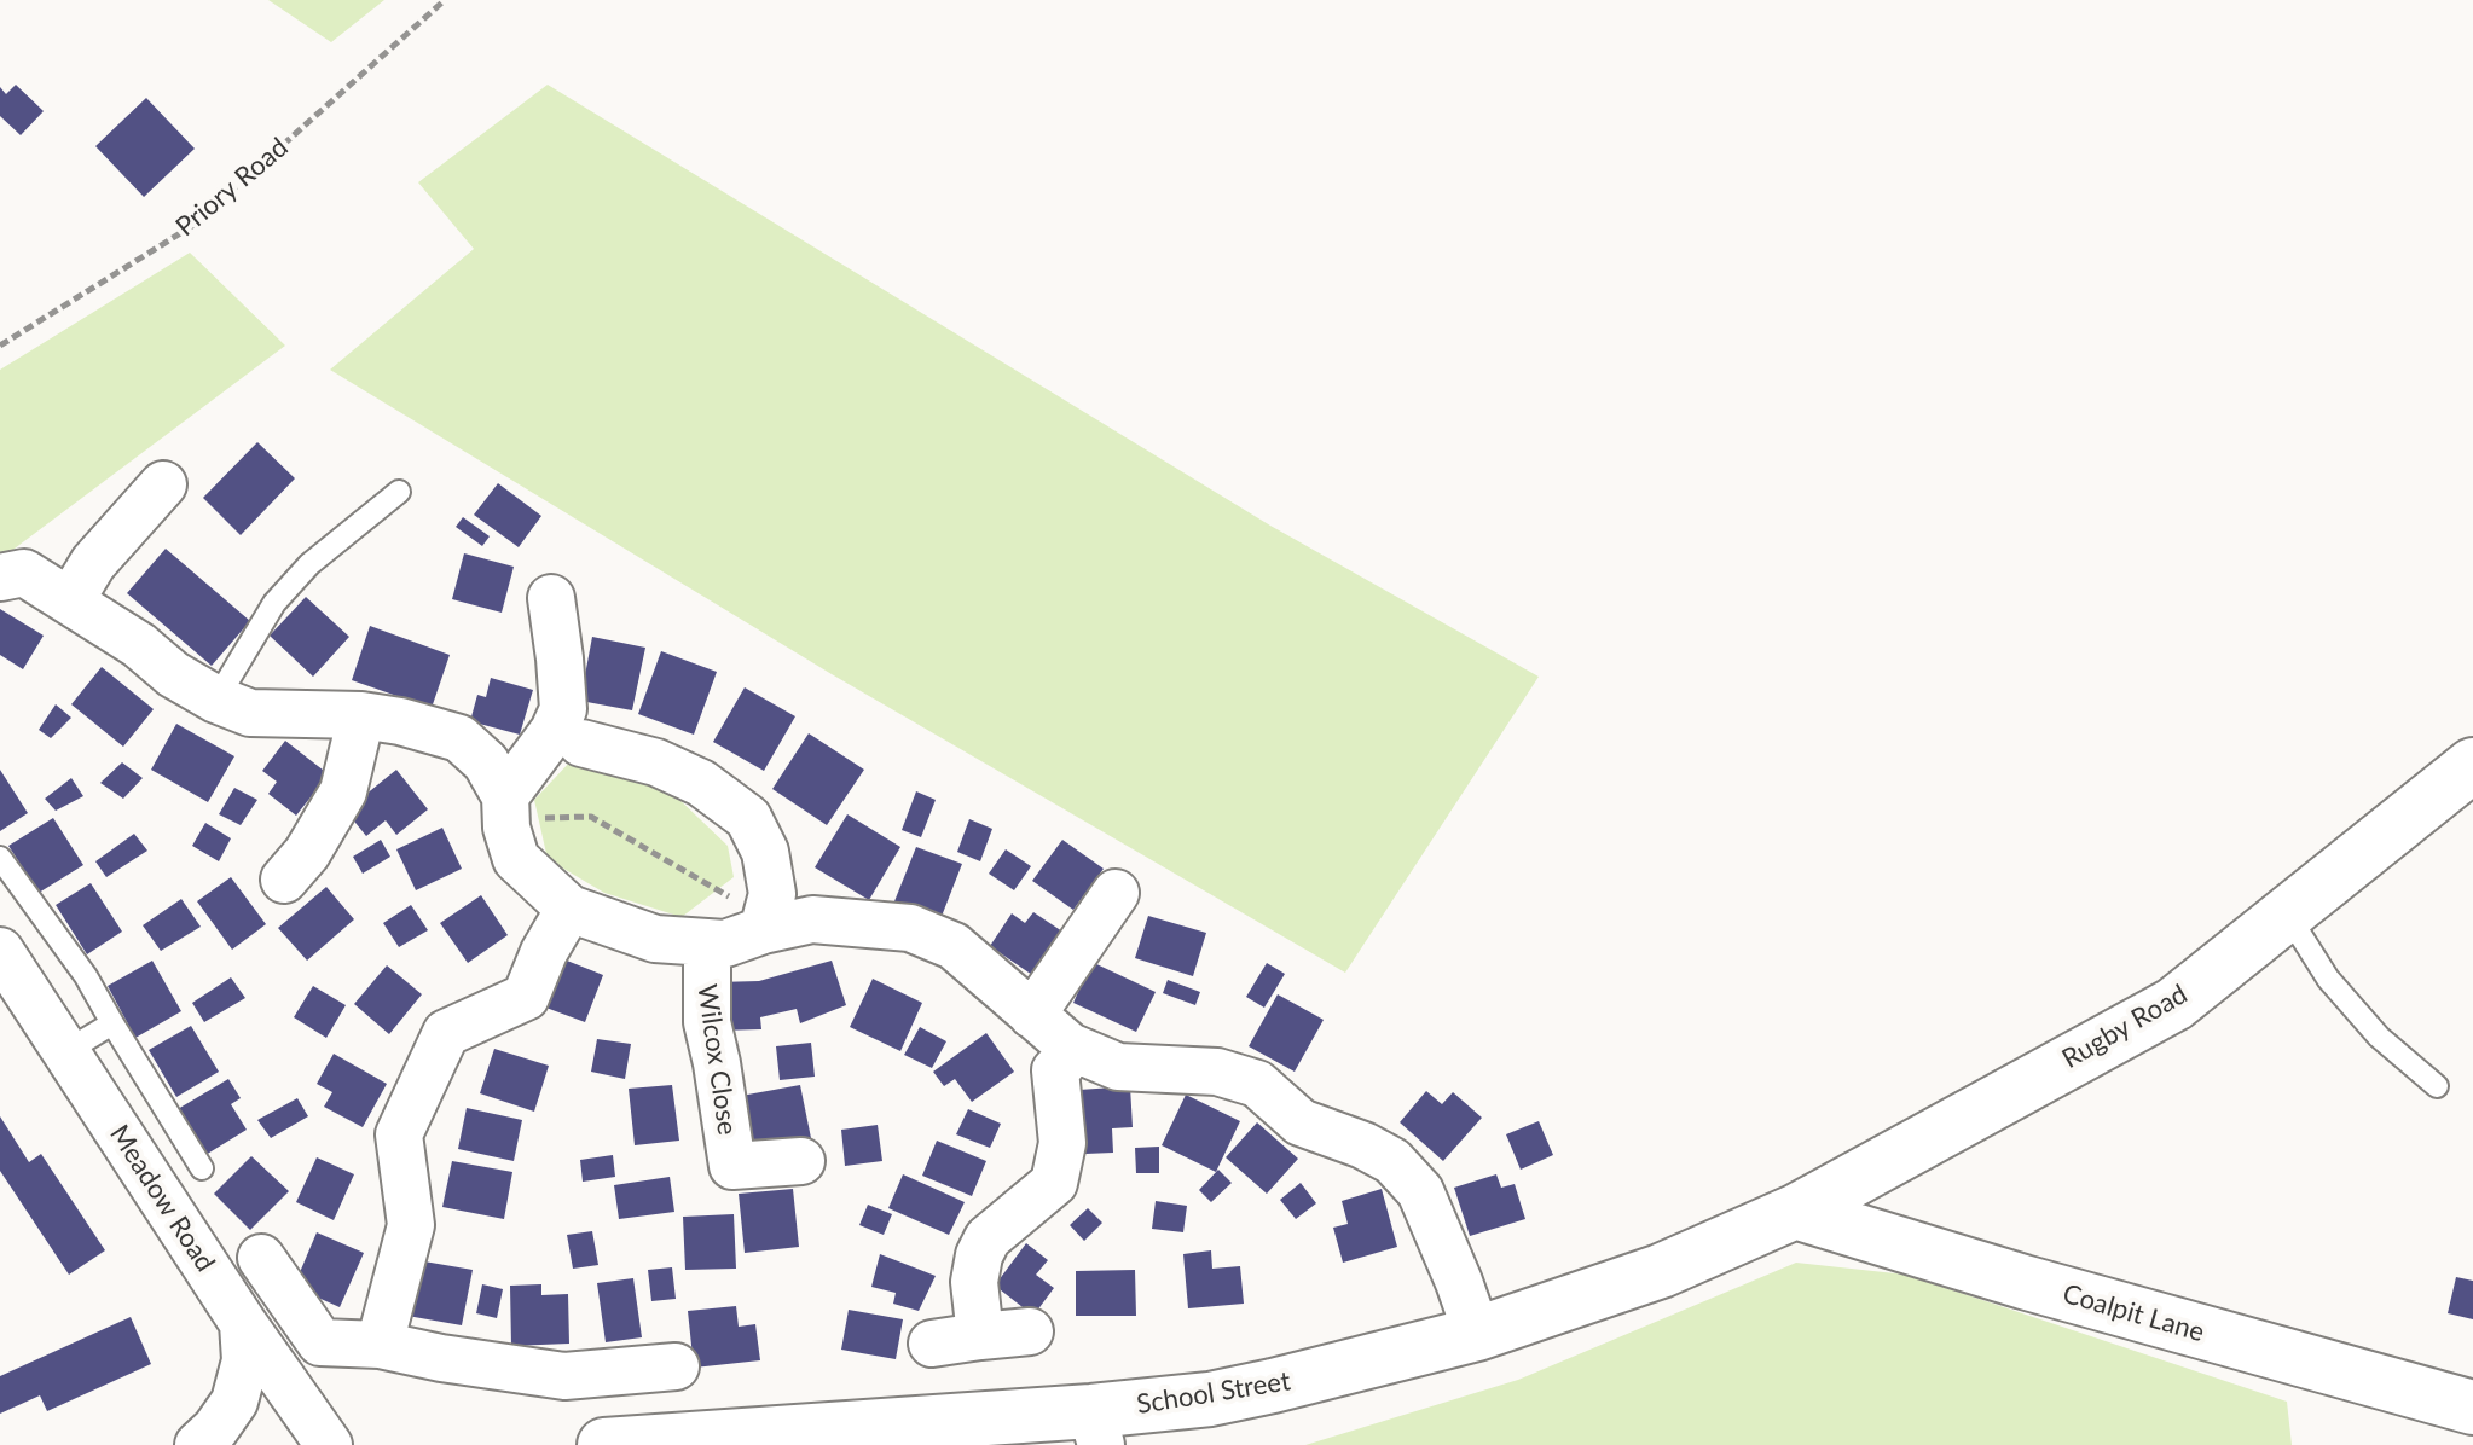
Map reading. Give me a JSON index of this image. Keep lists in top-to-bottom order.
{
  "streets": {
    "street": [
      "Rugby Road",
      "Wilcox Close",
      "Meadow Road",
      "Coalpit Lane",
      "School Street"
    ],
    "path": ["Priory Road"]
  },
  "crossings": [
    ["Rugby Road", "Coalpit Lane"],
    ["Rugby Road", "School Street"],
    ["Coalpit Lane", "School Street"]
  ]
}
